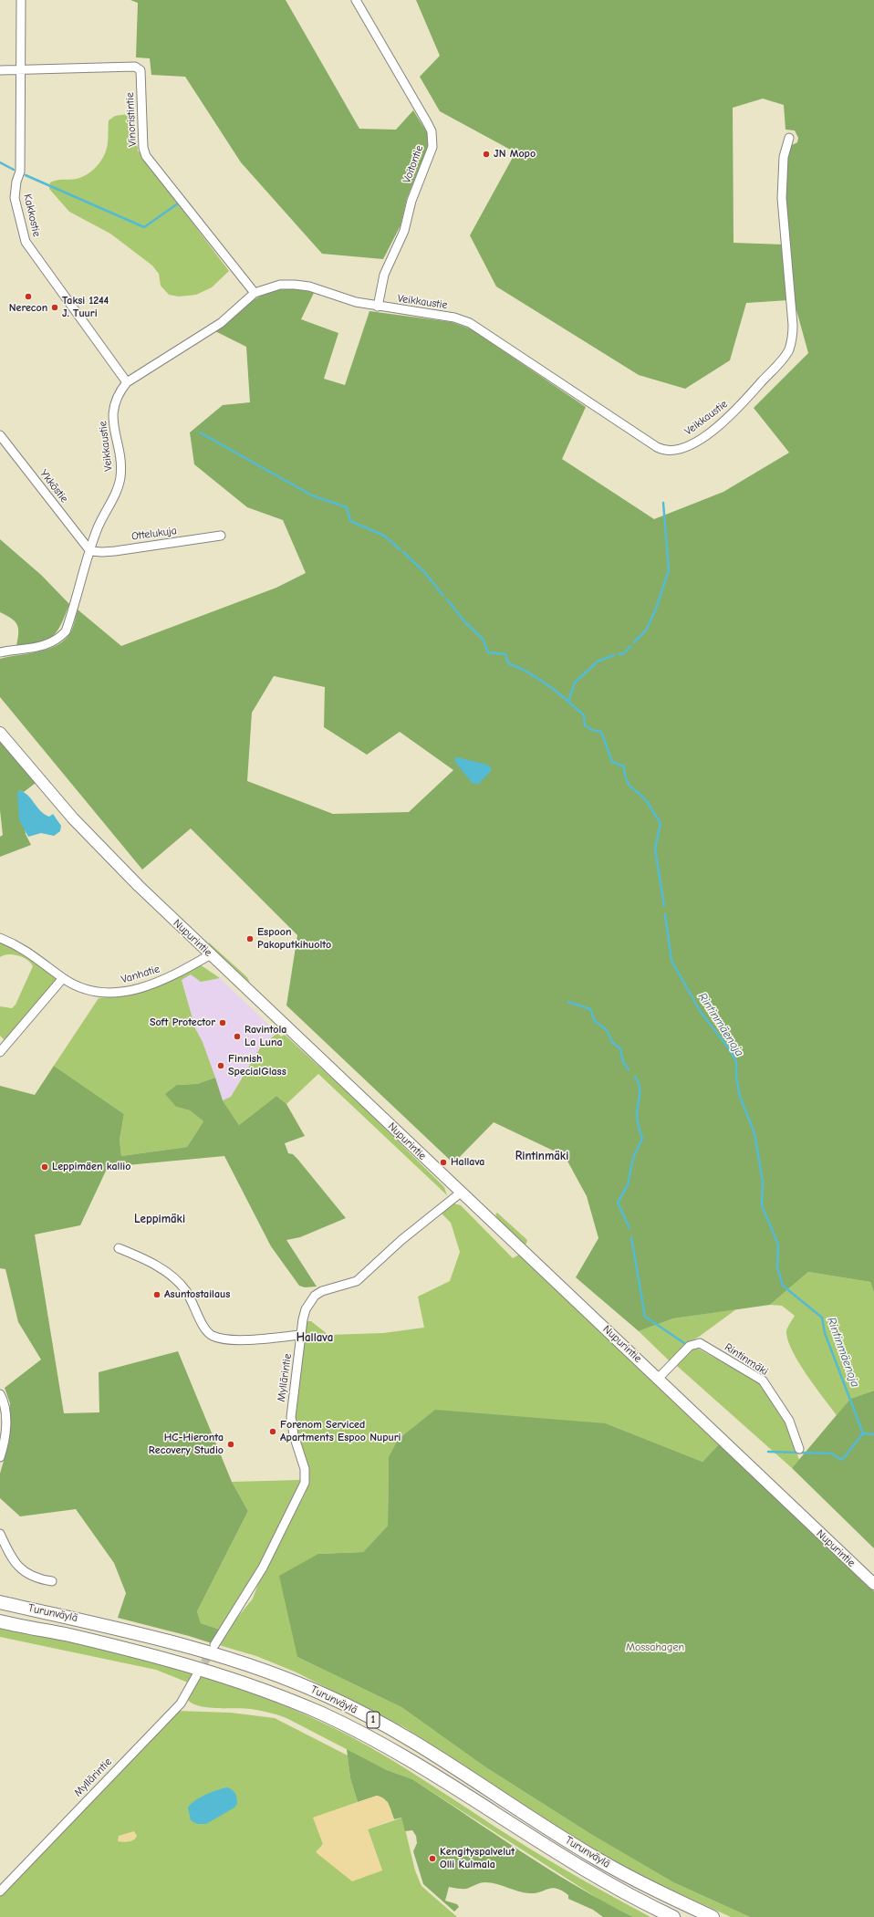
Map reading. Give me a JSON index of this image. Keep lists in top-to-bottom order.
{
  "streets": {
    "highway": ["Turunväylä", "1"],
    "main road": ["Nupurintie"],
    "street": [
      "Vinoristintie",
      "Voitontie",
      "Kakkostie",
      "Veikkaustie",
      "Ykköstie",
      "Ottelukuja",
      "Vanhatie",
      "Rintinmäki",
      "Myllärintie"
    ]
  },
  "crossings": [
    ["Vinoristintie", "Kakkostie"],
    ["Vinoristintie", "Veikkaustie"],
    ["Voitontie", "Veikkaustie"],
    ["Kakkostie", "Veikkaustie"],
    ["Veikkaustie", "Ykköstie"],
    ["Veikkaustie", "Ottelukuja"],
    ["Ykköstie", "Ottelukuja"],
    ["Nupurintie", "Vanhatie"],
    ["Nupurintie", "Rintinmäki"],
    ["Nupurintie", "Myllärintie"]
  ],
  "districts": ["Rintinmäki", "Leppimäki", "Hallava"],
  "water": ["Rintinmäenoja"],
  "parks": ["Mossahagen"],
  "places": [
    "JN Mopo",
    "Nerecon",
    "Taksi 1244 J. Tuuri",
    "Espoon Pakoputkihuolto",
    "Soft Protector",
    "Ravintola La Luna",
    "Finnish SpecialGlass",
    "Hallava",
    "Leppimäen kallio",
    "Asuntostailaus",
    "Forenom Serviced Apartments Espoo Nupuri",
    "HC-Hieronta Recovery Studio",
    "Kengityspalvelut Olli Kulmala"
  ]
}
